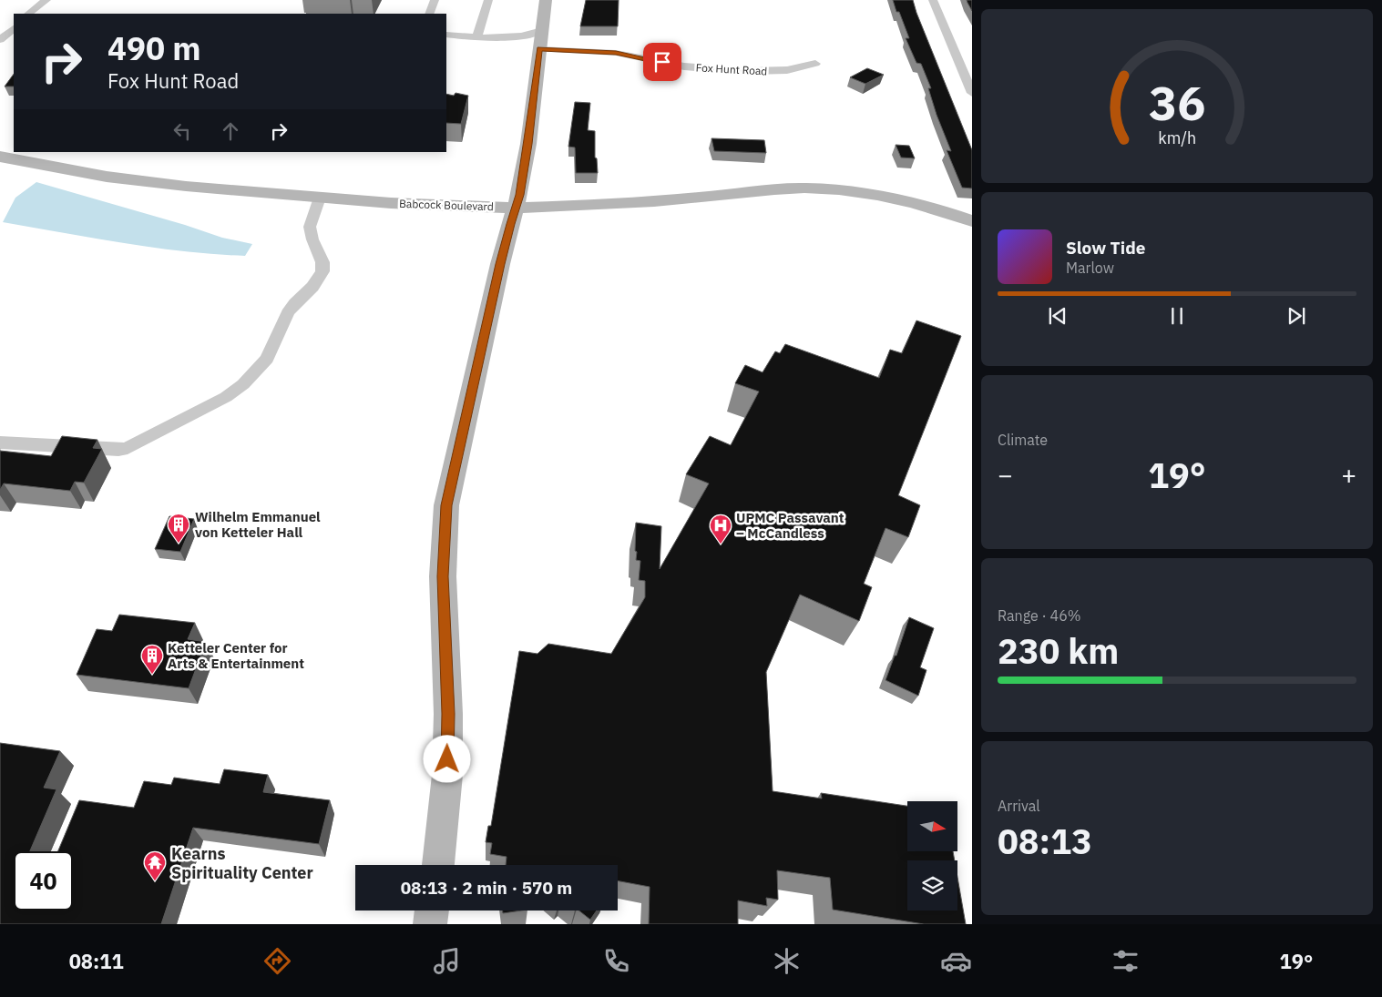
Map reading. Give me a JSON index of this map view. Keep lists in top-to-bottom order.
{
  "streets": {
    "main road": ["Babcock Boulevard"],
    "street": ["Fox Hunt Road"]
  },
  "places": {
    "building": ["Wilhelm Emmanuel von Ketteler Hall", "Ketteler Center for Arts & Entertainment"],
    "hospital": ["UPMC Passavant – McCandless"],
    "temple": ["Kearns Spirituality Center"]
  },
  "north": "right",
  "page": {
    "turn": ["490 m", "Fox Hunt Road"],
    "song": ["Slow Tide", "Marlow"],
    "tile": [
      "Climate",
      ["Range · 46%", "230 km"],
      ["Arrival", "08:13"]
    ],
    "heat": ["−", "19°", "+"],
    "limit": "40",
    "trip": "08:13 · 2 min · 570 m",
    "tabs": ["08:11", "19°"],
    "gauge": ["36", "km/h"]
  }
}
